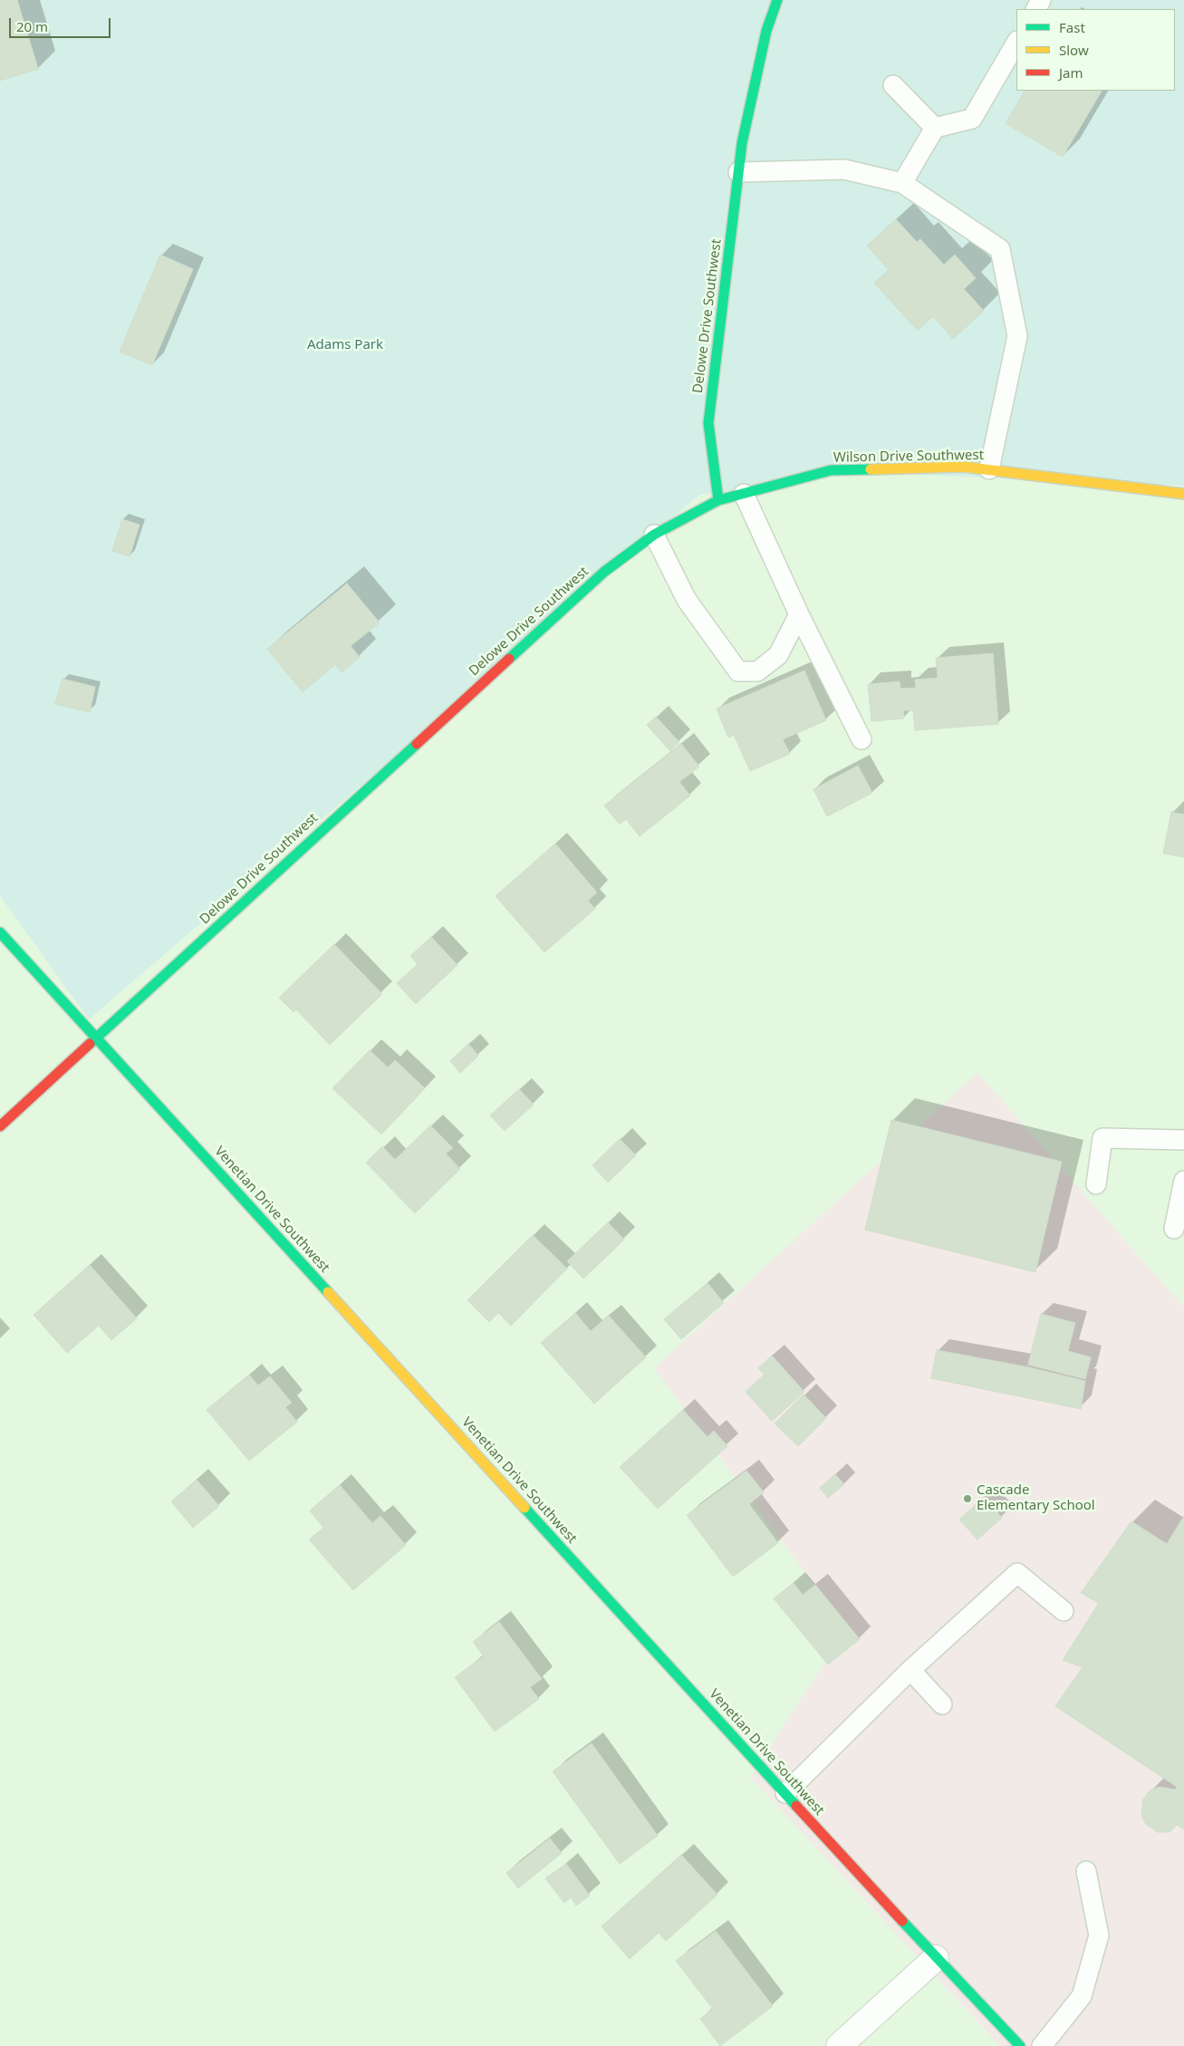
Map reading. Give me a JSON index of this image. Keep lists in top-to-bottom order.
{
  "streets": {
    "street": ["Delowe Drive Southwest", "Wilson Drive Southwest", "Venetian Drive Southwest"]
  },
  "crossings": [
    ["Delowe Drive Southwest", "Wilson Drive Southwest"],
    ["Delowe Drive Southwest", "Venetian Drive Southwest"]
  ],
  "parks": ["Adams Park"],
  "places": ["Cascade Elementary School"],
  "legend": ["Fast", "Slow", "Jam"],
  "scale_bar": "20 m"
}
